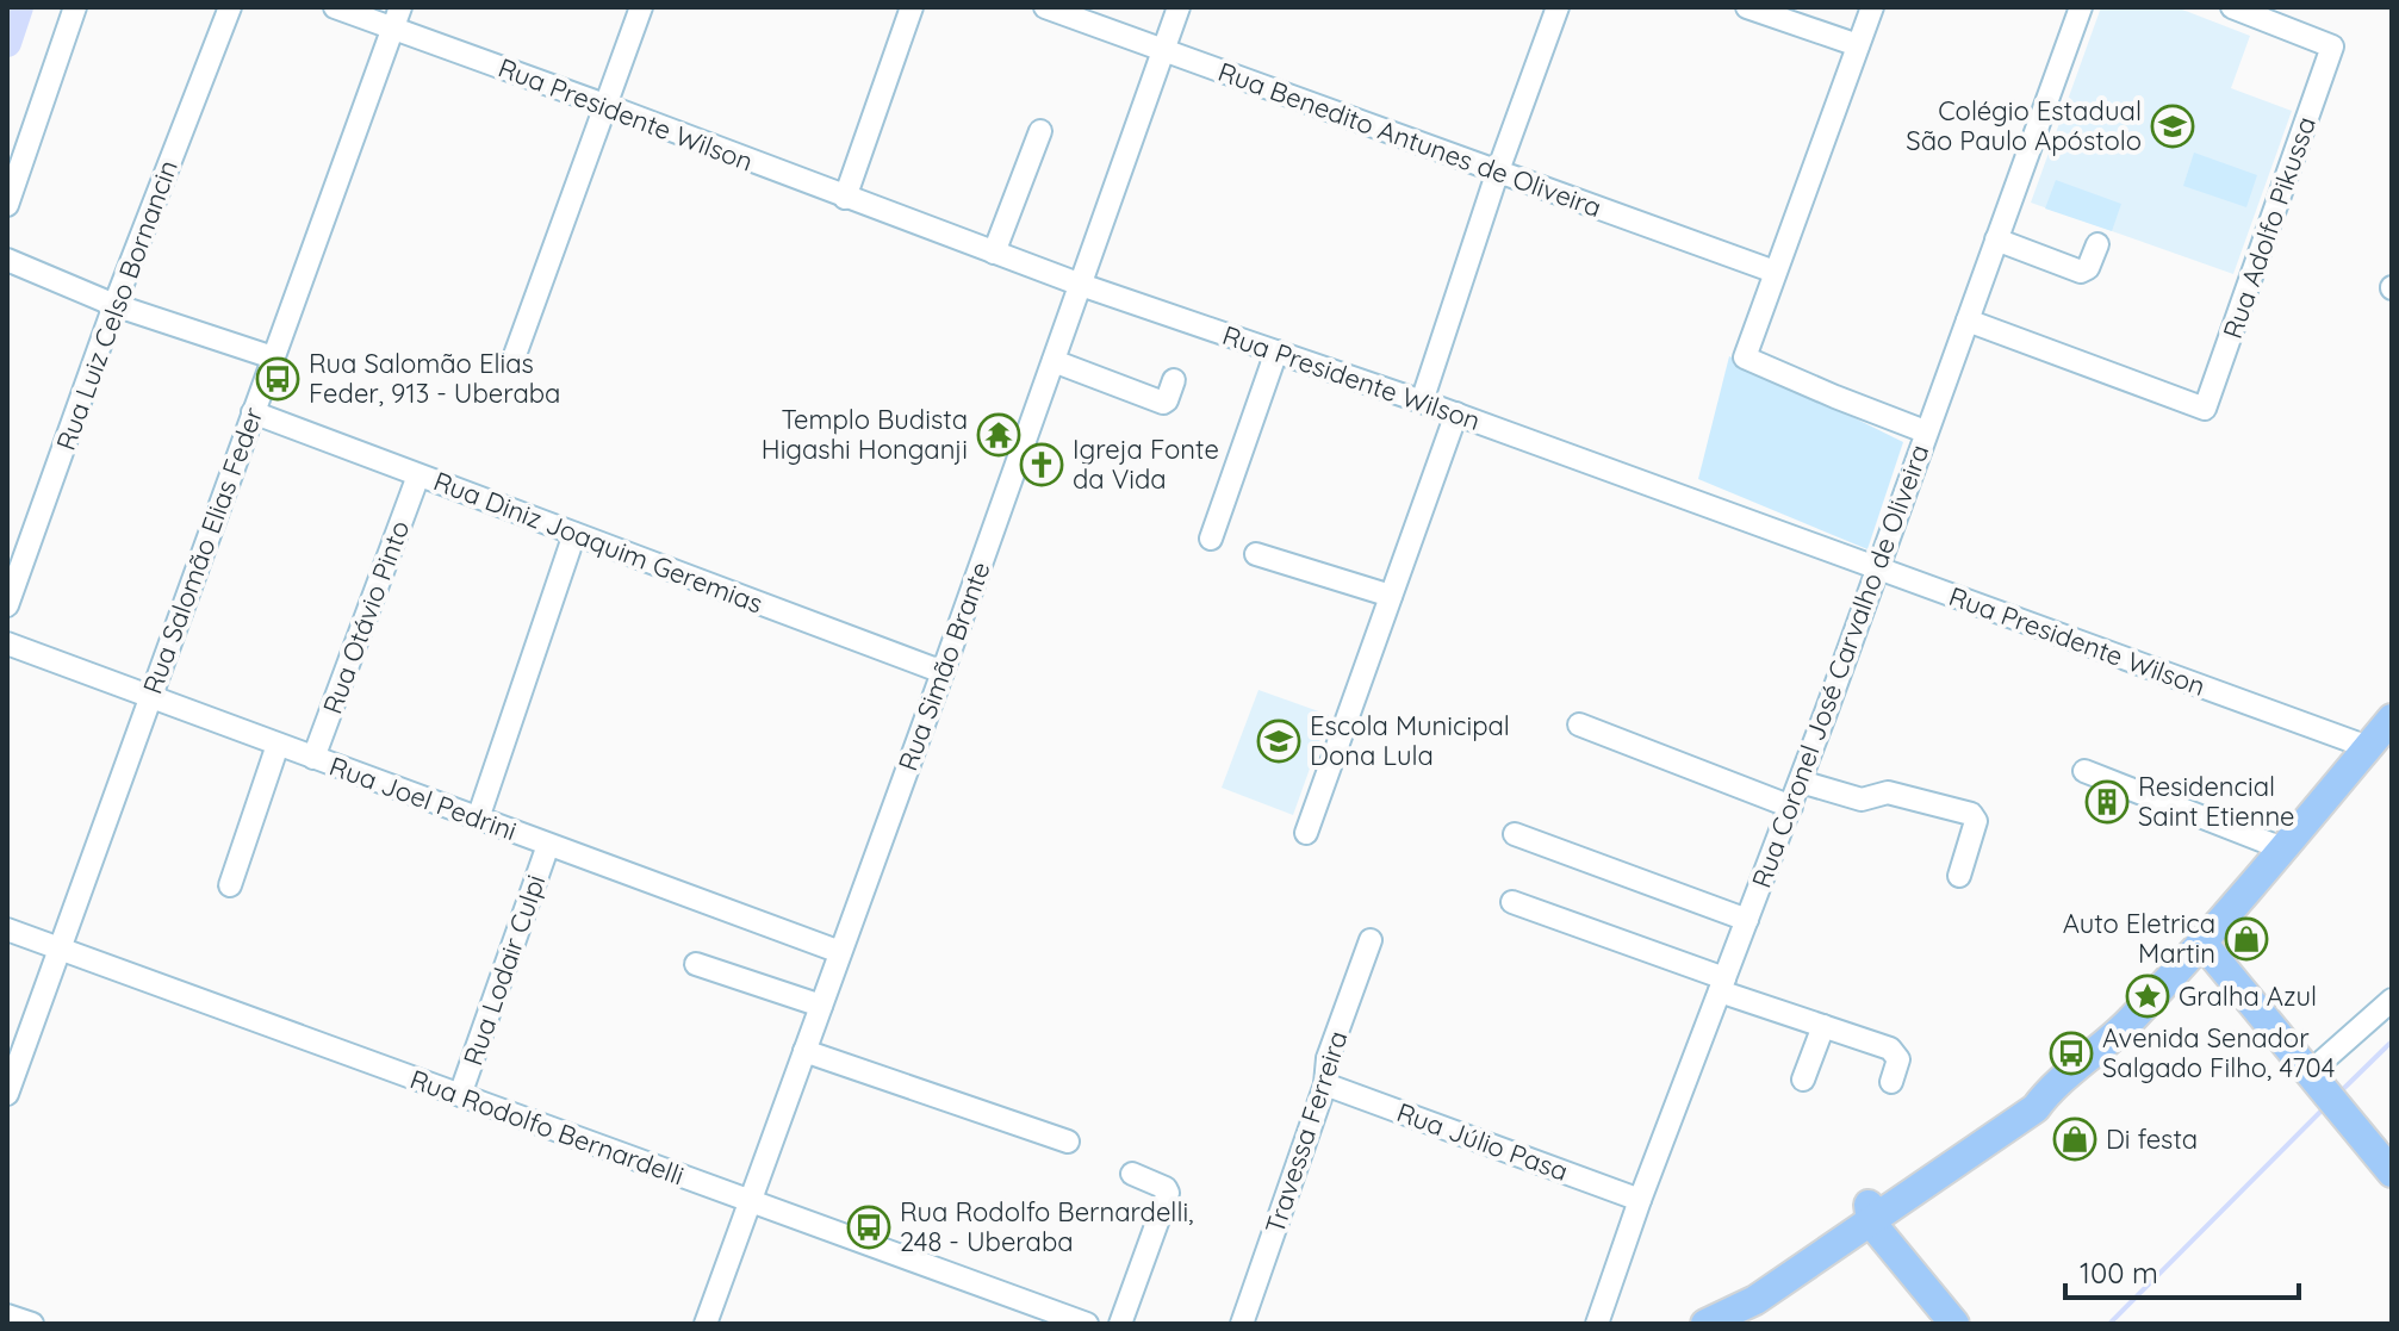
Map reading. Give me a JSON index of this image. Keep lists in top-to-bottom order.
{
  "streets": {
    "street": [
      "Rua Presidente Wilson",
      "Rua Benedito Antunes de Oliveira",
      "Rua Adolfo Pikussa",
      "Rua Luiz Celso Bornancin",
      "Rua Diniz Joaquim Geremias",
      "Rua Salomão Elias Feder",
      "Rua Otávio Pinto",
      "Rua Simão Brante",
      "Rua Coronel José Carvalho de Oliveira",
      "Rua Joel Pedrini",
      "Rua Lodair Culpi",
      "Rua Rodolfo Bernardelli",
      "Travessa Ferreira",
      "Rua Júlio Pasa"
    ]
  },
  "crossings": [
    ["Rua Presidente Wilson", "Rua Salomão Elias Feder"],
    ["Rua Presidente Wilson", "Rua Simão Brante"],
    ["Rua Presidente Wilson", "Rua Coronel José Carvalho de Oliveira"],
    ["Rua Benedito Antunes de Oliveira", "Rua Simão Brante"],
    ["Rua Adolfo Pikussa", "Rua Coronel José Carvalho de Oliveira"],
    ["Rua Diniz Joaquim Geremias", "Rua Salomão Elias Feder"],
    ["Rua Diniz Joaquim Geremias", "Rua Otávio Pinto"],
    ["Rua Diniz Joaquim Geremias", "Rua Simão Brante"],
    ["Rua Salomão Elias Feder", "Rua Joel Pedrini"],
    ["Rua Salomão Elias Feder", "Rua Rodolfo Bernardelli"],
    ["Rua Otávio Pinto", "Rua Joel Pedrini"],
    ["Rua Simão Brante", "Rua Joel Pedrini"],
    ["Rua Simão Brante", "Rua Rodolfo Bernardelli"],
    ["Rua Coronel José Carvalho de Oliveira", "Rua Júlio Pasa"],
    ["Rua Joel Pedrini", "Rua Lodair Culpi"],
    ["Rua Lodair Culpi", "Rua Rodolfo Bernardelli"],
    ["Travessa Ferreira", "Rua Júlio Pasa"]
  ],
  "places": {
    "school or university": ["Colégio Estadual São Paulo Apóstolo", "Escola Municipal Dona Lula"],
    "bus stop": ["Rua Salomão Elias Feder, 913 - Uberaba", "Avenida Senador Salgado Filho, 4704", "Rua Rodolfo Bernardelli, 248 - Uberaba"],
    "temple": ["Templo Budista Higashi Honganji"],
    "church": ["Igreja Fonte da Vida"],
    "building": ["Residencial Saint Etienne"],
    "shop": ["Auto Eletrica Martin", "Di festa"],
    "place": ["Gralha Azul"]
  },
  "scale_bar": "100 m"
}
